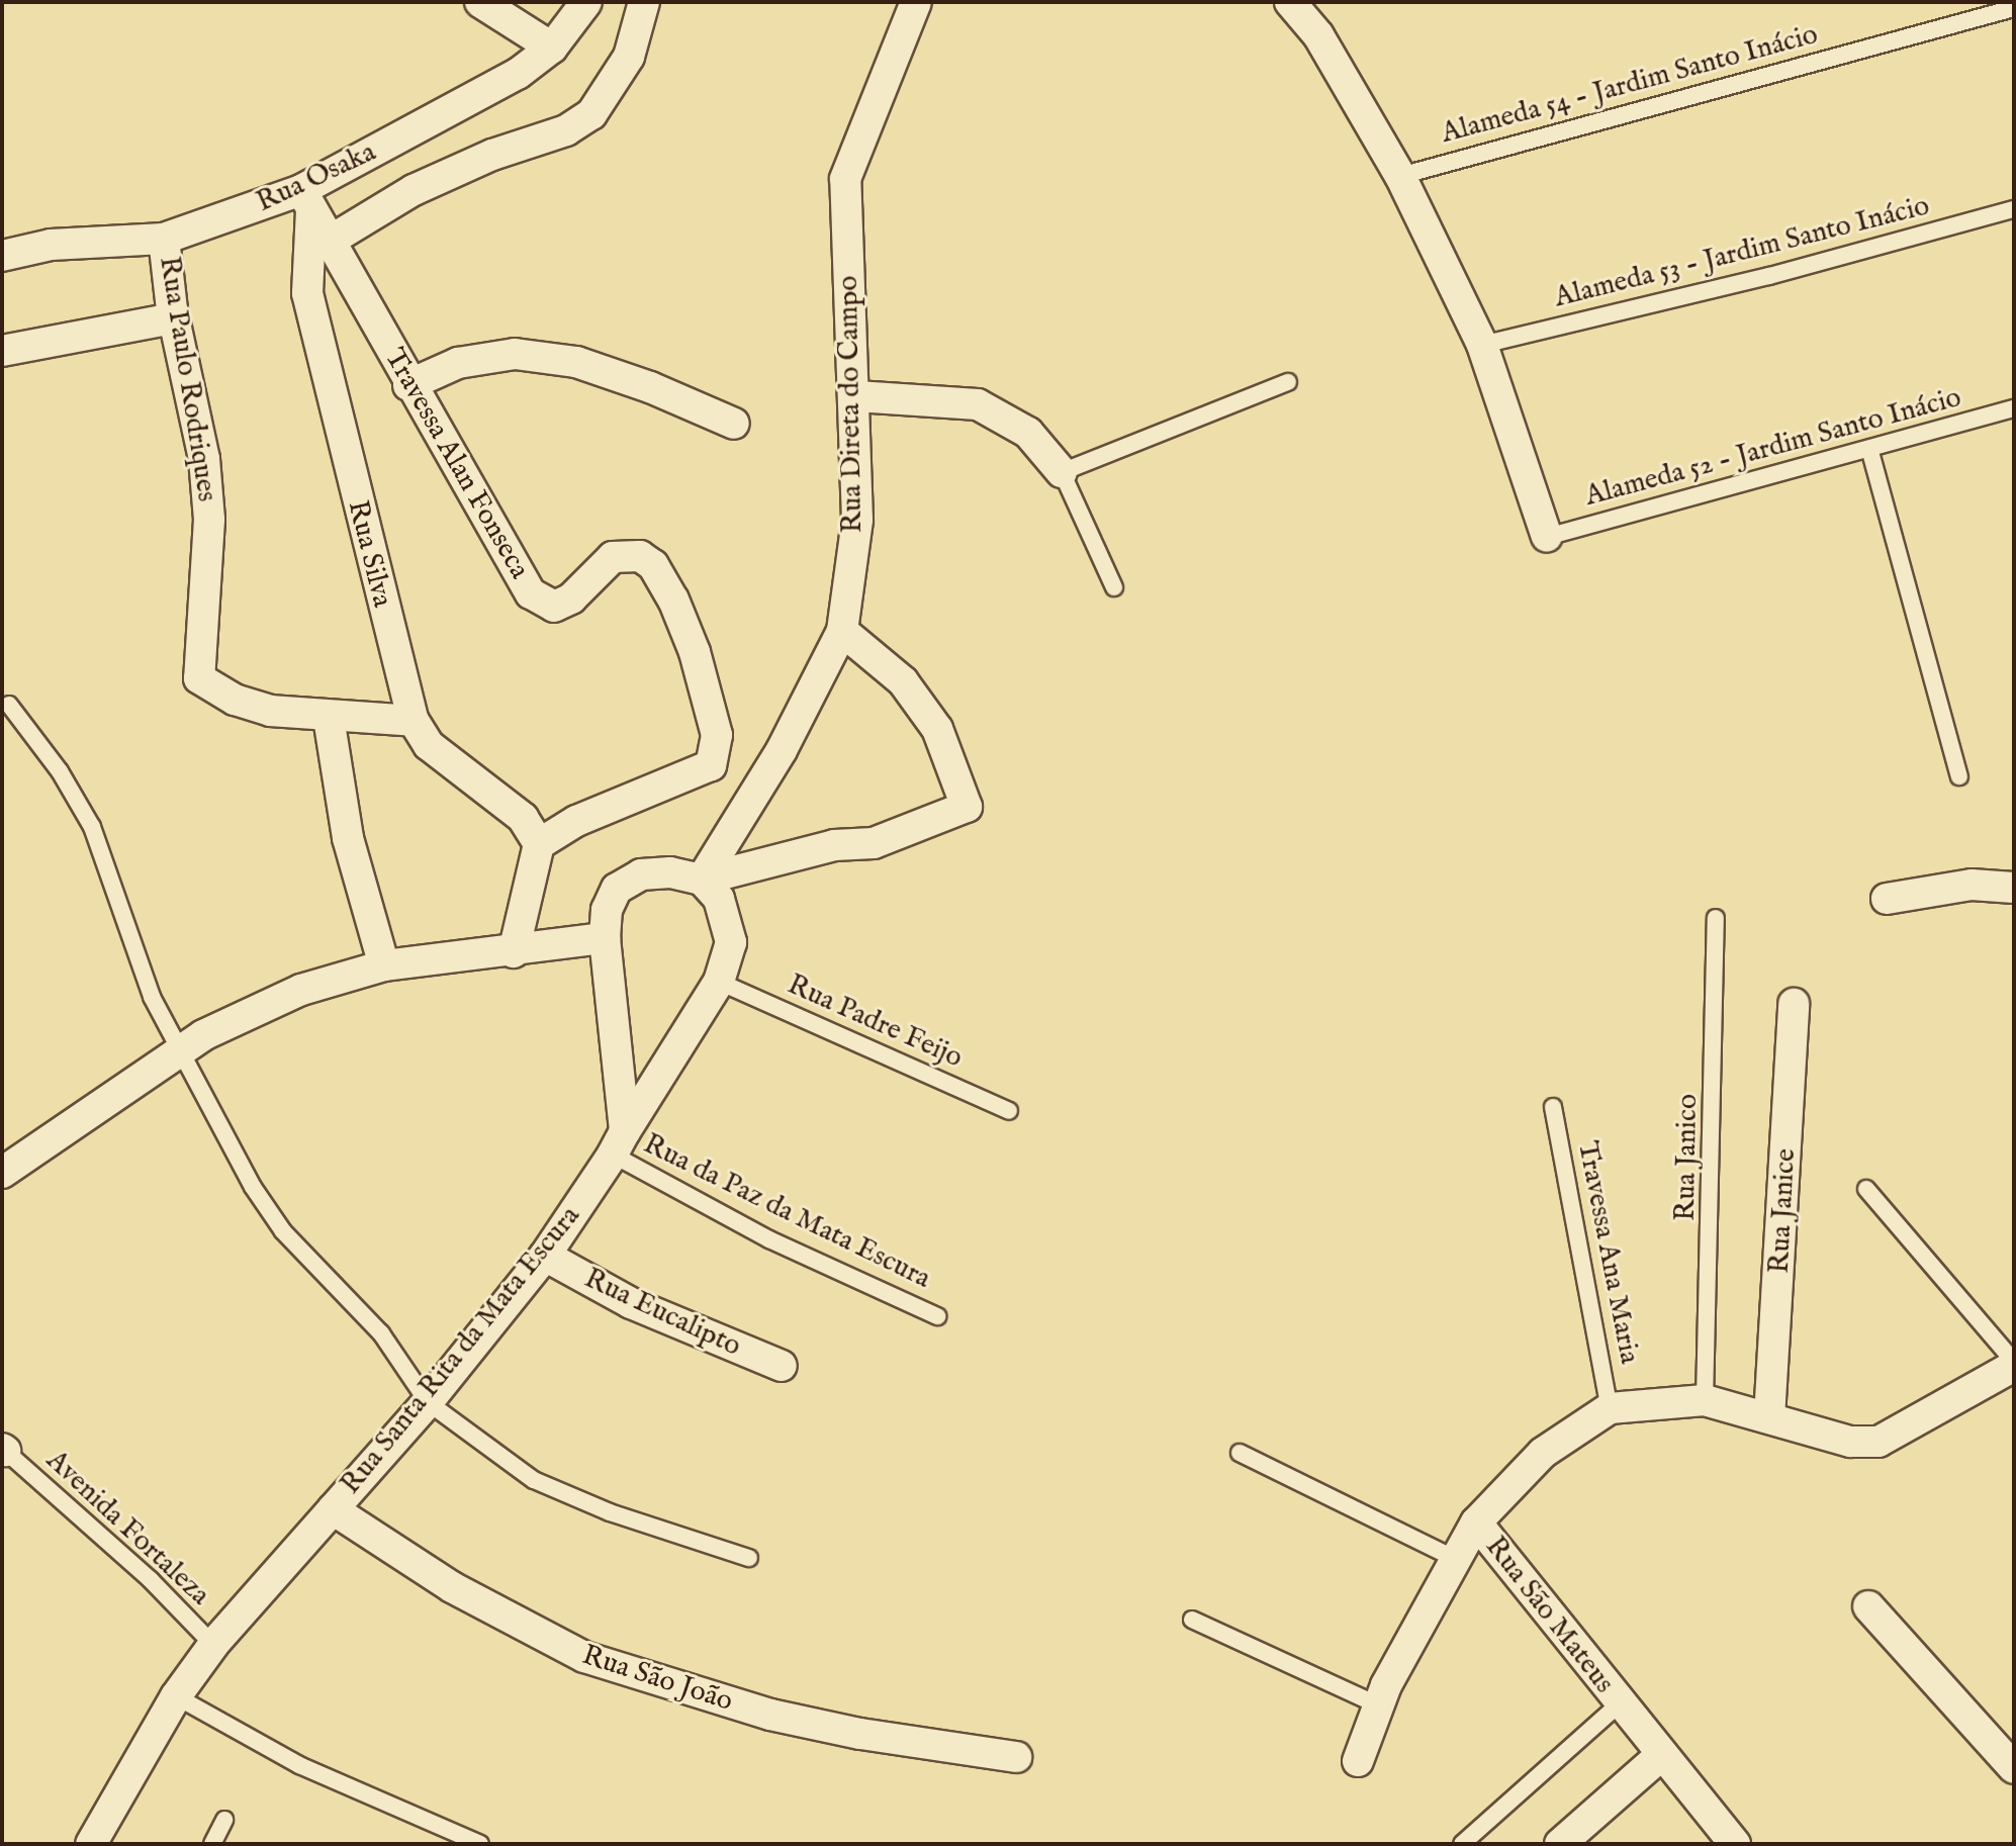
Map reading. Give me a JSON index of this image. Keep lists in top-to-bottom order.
{
  "streets": {
    "street": [
      "Rua Osaka",
      "Rua Paulo Rodriques",
      "Rua Direta do Campo",
      "Travessa Alan Fonseca",
      "Rua Silva",
      "Rua Janice",
      "Rua Eucalipto",
      "Rua Santa Rita da Mata Escura",
      "Rua São Mateus",
      "Rua São João"
    ],
    "lane": [
      "Alameda 54 - Jardim Santo Inácio",
      "Alameda 53 - Jardim Santo Inácio",
      "Alameda 52 - Jardim Santo Inácio",
      "Rua Padre Feijo",
      "Rua Janico",
      "Rua da Paz da Mata Escura",
      "Travessa Ana Maria",
      "Avenida Fortaleza"
    ]
  },
  "crossings": [
    ["Rua Osaka", "Rua Paulo Rodriques"],
    ["Rua Osaka", "Travessa Alan Fonseca"],
    ["Rua Osaka", "Rua Silva"],
    ["Rua Direta do Campo", "Rua Santa Rita da Mata Escura"],
    ["Travessa Alan Fonseca", "Rua Silva"],
    ["Rua Padre Feijo", "Rua Santa Rita da Mata Escura"],
    ["Rua da Paz da Mata Escura", "Rua Santa Rita da Mata Escura"],
    ["Travessa Ana Maria", "Rua São Mateus"],
    ["Rua Eucalipto", "Rua Santa Rita da Mata Escura"],
    ["Rua Santa Rita da Mata Escura", "Avenida Fortaleza"],
    ["Rua Santa Rita da Mata Escura", "Rua São João"]
  ]
}
